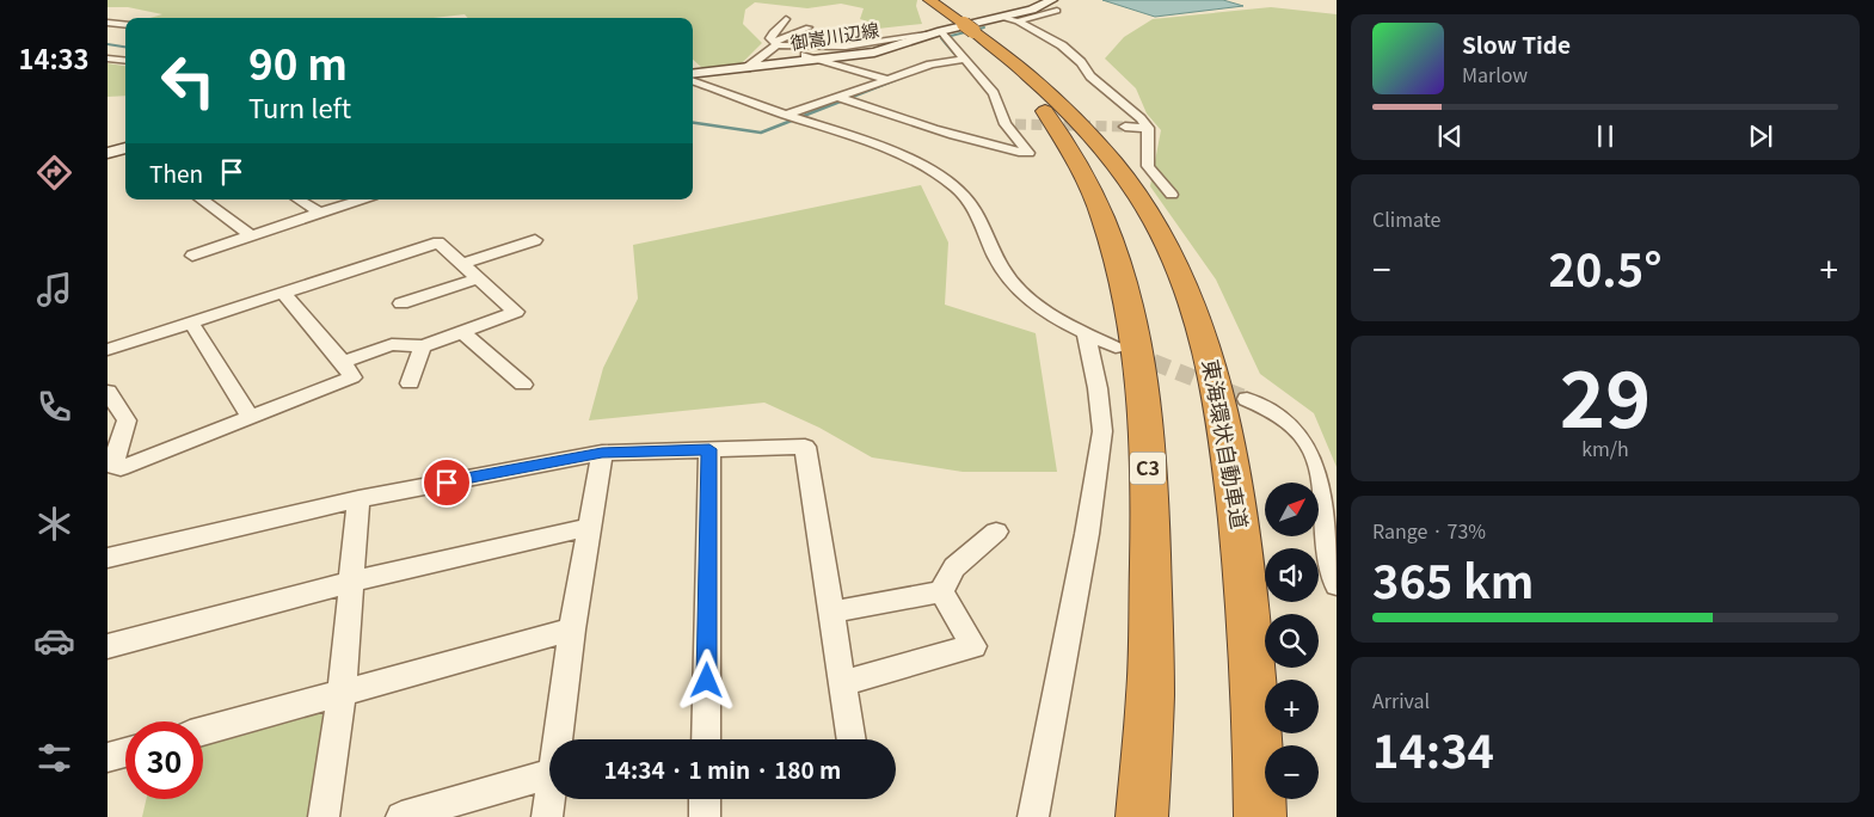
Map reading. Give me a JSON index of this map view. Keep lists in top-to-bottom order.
{
  "streets": {
    "highway": ["東海環状自動車道", "C3"],
    "main road": ["御嵩川辺線"]
  },
  "north": "top right",
  "page": {
    "tabs": "14:33",
    "turn": ["90 m", "Turn left"],
    "song": ["Slow Tide", "Marlow"],
    "then": "Then",
    "tile": [
      "Climate",
      ["29", "km/h"],
      ["Range · 73%", "365 km"],
      ["Arrival", "14:34"]
    ],
    "heat": ["−", "20.5°", "+"],
    "map_buttons": ["+", "−"],
    "limit": "30",
    "trip": "14:34 · 1 min · 180 m"
  }
}
